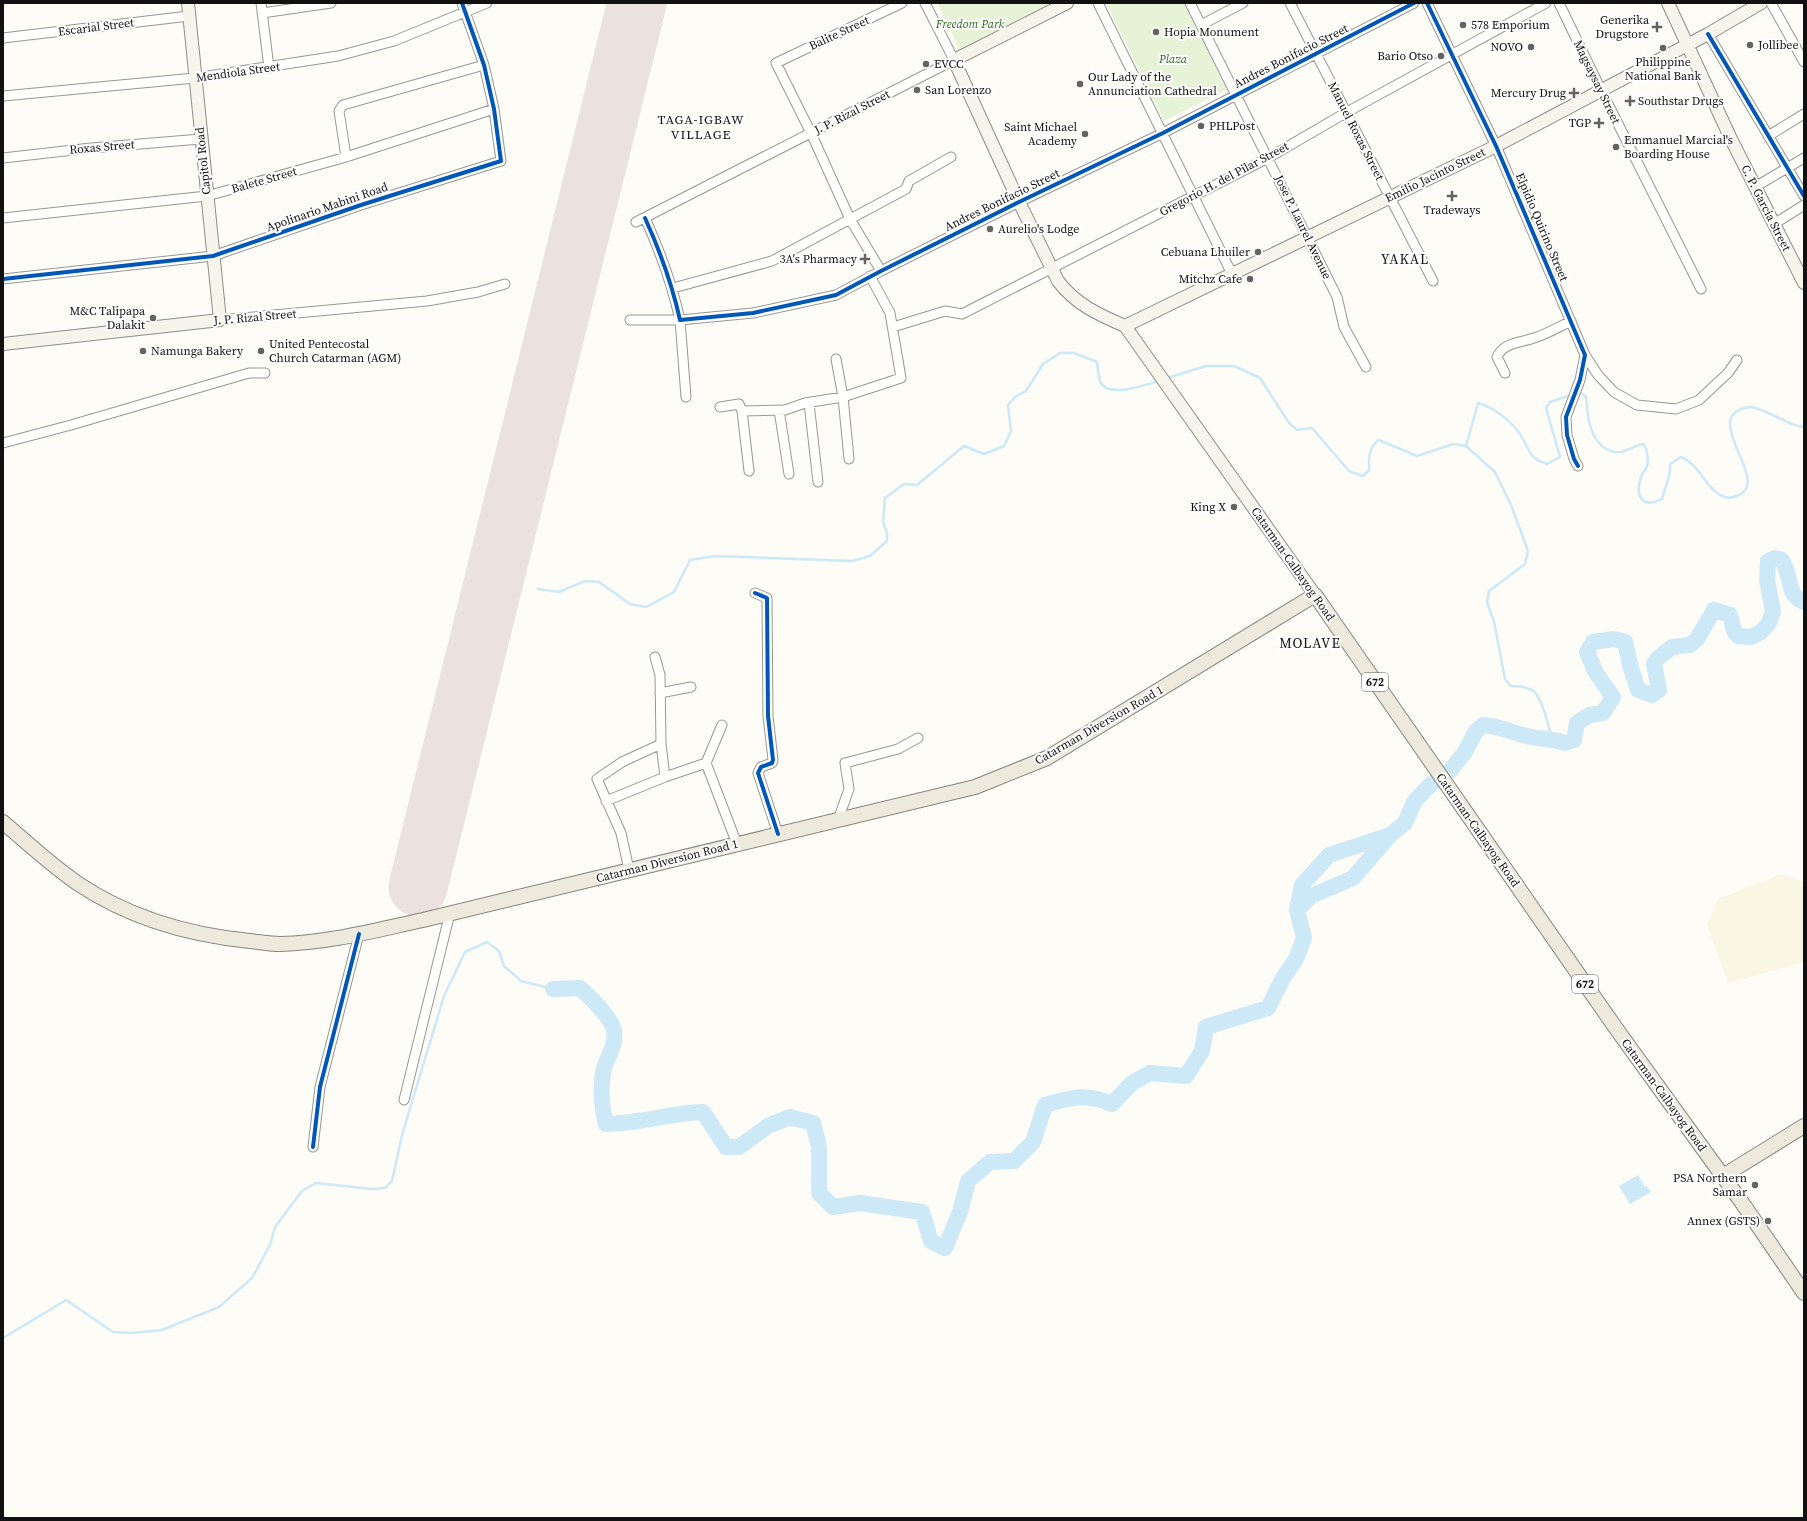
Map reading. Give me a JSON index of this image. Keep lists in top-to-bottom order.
{
  "streets": {
    "main road": [
      "J. P. Rizal Street",
      "Capitol Road",
      "Emilio Jacinto Street",
      "C. P. Garcia Street",
      "Catarman-Calbayog Road",
      "672",
      "Catarman Diversion Road 1"
    ],
    "street": [
      "Escarial Street",
      "Balite Street",
      "Andres Bonifacio Street",
      "Mendiola Street",
      "Magsaysay Street",
      "Manuel Roxas Street",
      "Roxas Street",
      "Gregorio H. del Pilar Street",
      "Balete Street",
      "Apolinario Mabini Road",
      "Jose P. Laurel Avenue",
      "Elpidio Quirino Street"
    ]
  },
  "crossings": [
    ["Escarial Street", "Capitol Road"],
    ["Balite Street", "J. P. Rizal Street"],
    ["Andres Bonifacio Street", "Manuel Roxas Street"],
    ["Andres Bonifacio Street", "Jose P. Laurel Avenue"],
    ["Mendiola Street", "Capitol Road"],
    ["Mendiola Street", "Apolinario Mabini Road"],
    ["Magsaysay Street", "Emilio Jacinto Street"],
    ["J. P. Rizal Street", "Capitol Road"],
    ["Manuel Roxas Street", "Emilio Jacinto Street"],
    ["Manuel Roxas Street", "Gregorio H. del Pilar Street"],
    ["Roxas Street", "Capitol Road"],
    ["Capitol Road", "Balete Street"],
    ["Capitol Road", "Apolinario Mabini Road"],
    ["Emilio Jacinto Street", "C. P. Garcia Street"],
    ["Emilio Jacinto Street", "Jose P. Laurel Avenue"],
    ["Emilio Jacinto Street", "Elpidio Quirino Street"],
    ["Emilio Jacinto Street", "Catarman-Calbayog Road"],
    ["Gregorio H. del Pilar Street", "Jose P. Laurel Avenue"],
    ["Gregorio H. del Pilar Street", "Elpidio Quirino Street"],
    ["Balete Street", "Apolinario Mabini Road"],
    ["Catarman-Calbayog Road", "Catarman Diversion Road 1"]
  ],
  "districts": ["TAGA-IGBAW VILLAGE", "YAKAL", "MOLAVE"],
  "parks": ["Freedom Park", "Plaza"],
  "places": {
    "other": [
      "578 Emporium",
      "Hopia Monument",
      "Jollibee",
      "NOVO",
      "Philippine National Bank",
      "Bario Otso",
      "EVCC",
      "Our Lady of the Annunciation Cathedral",
      "San Lorenzo",
      "PHLPost",
      "Saint Michael Academy",
      "Emmanuel Marcial's Boarding House",
      "Aurelio's Lodge",
      "Cebuana Lhuiler",
      "Mitchz Cafe",
      "M&C Talipapa Dalakit",
      "Namunga Bakery",
      "United Pentecostal Church Catarman (AGM)",
      "King X",
      "PSA Northern Samar",
      "Annex (GSTS)"
    ],
    "health": [
      "Generika Drugstore",
      "Mercury Drug",
      "Southstar Drugs",
      "TGP",
      "Tradeways",
      "3A's Pharmacy"
    ]
  }
}
